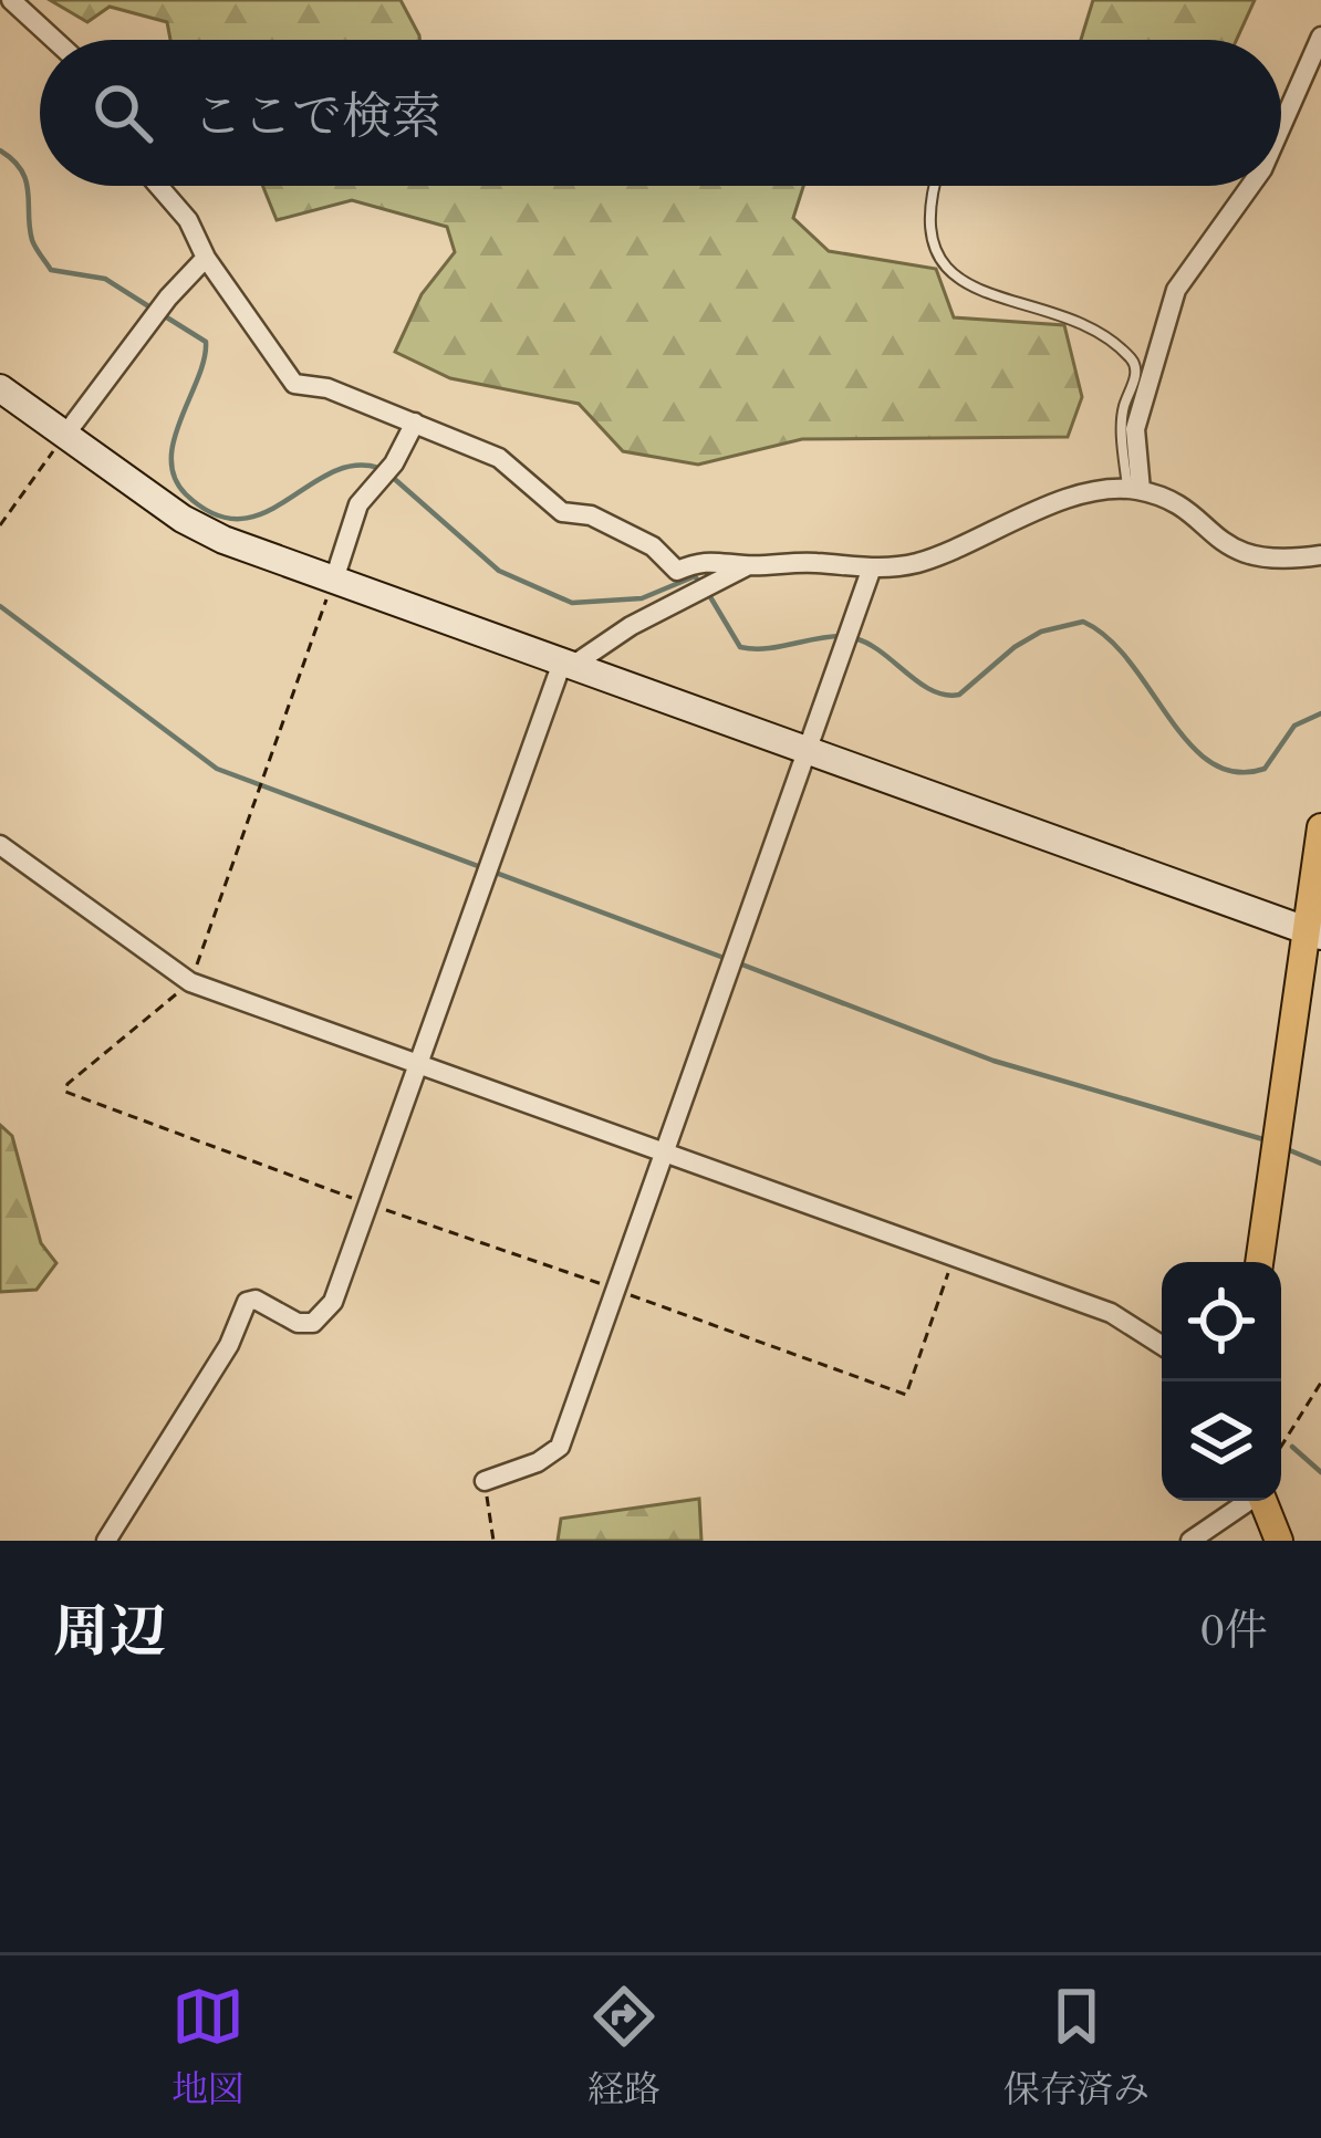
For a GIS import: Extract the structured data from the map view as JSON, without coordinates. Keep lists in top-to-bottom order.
{
  "page": {
    "search": "ここで検索",
    "heading": ["周辺", "0件"],
    "nav": ["地図", "経路", "保存済み"]
  }
}
